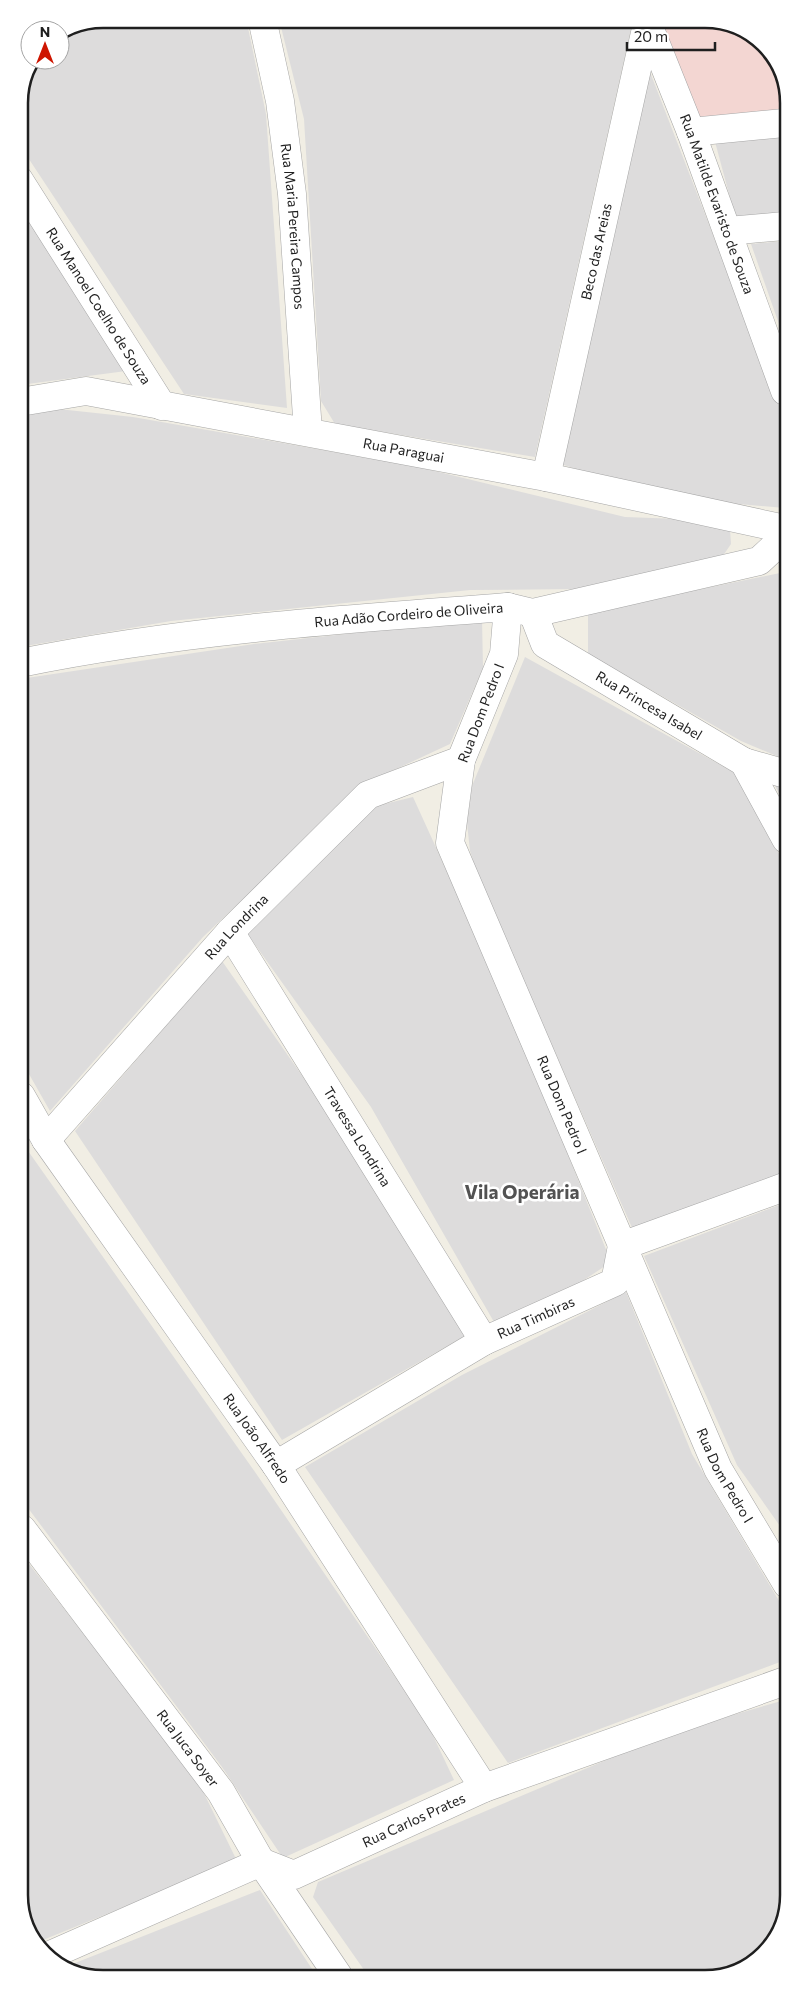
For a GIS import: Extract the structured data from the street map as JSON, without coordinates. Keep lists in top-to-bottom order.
{
  "streets": {
    "street": [
      "Rua Matilde Evaristo de Souza",
      "Rua Maria Pereira Campos",
      "Beco das Areias",
      "Rua Manoel Coelho de Souza",
      "Rua Paraguai",
      "Rua Adão Cordeiro de Oliveira",
      "Rua Princesa Isabel",
      "Rua Dom Pedro I",
      "Rua Londrina",
      "Travessa Londrina",
      "Rua Timbiras",
      "Rua João Alfredo",
      "Rua Juca Soyer",
      "Rua Carlos Prates"
    ]
  },
  "crossings": [
    ["Rua Maria Pereira Campos", "Rua Paraguai"],
    ["Beco das Areias", "Rua Paraguai"],
    ["Rua Manoel Coelho de Souza", "Rua Paraguai"],
    ["Rua Adão Cordeiro de Oliveira", "Rua Princesa Isabel"],
    ["Rua Adão Cordeiro de Oliveira", "Rua Dom Pedro I"],
    ["Rua Princesa Isabel", "Rua Dom Pedro I"],
    ["Rua Dom Pedro I", "Rua Londrina"],
    ["Rua Dom Pedro I", "Rua Timbiras"],
    ["Rua Londrina", "Travessa Londrina"],
    ["Rua Londrina", "Rua João Alfredo"],
    ["Travessa Londrina", "Rua Timbiras"],
    ["Rua Timbiras", "Rua João Alfredo"],
    ["Rua João Alfredo", "Rua Carlos Prates"],
    ["Rua Juca Soyer", "Rua Carlos Prates"]
  ],
  "districts": ["Vila Operária"],
  "scale_bar": "20 m",
  "north": "top"
}
